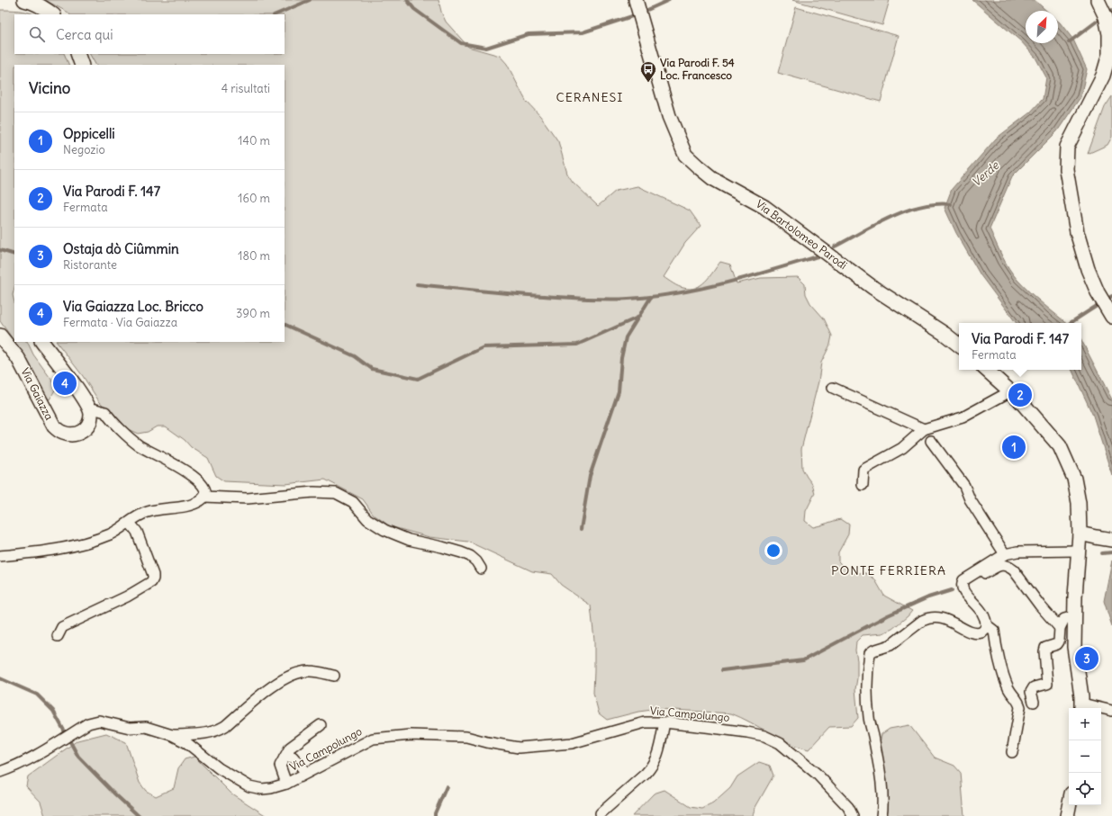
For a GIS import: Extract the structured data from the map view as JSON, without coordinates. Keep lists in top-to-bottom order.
{
  "streets": {
    "main road": ["Via Bartolomeo Parodi", "Via Gaiazza"],
    "street": ["Via Campolungo"]
  },
  "districts": ["CERANESI", "PONTE FERRIERA"],
  "water": ["Verde"],
  "places": {
    "bus stop": ["Via Parodi F. 54 Loc. Francesco"]
  },
  "north": "top right",
  "page": {
    "search": "Cerca qui",
    "heading": ["Vicino", "4 risultati"],
    "list": [
      {
        "mark": "1",
        "name": "Oppicelli",
        "note": "Negozio",
        "value": "140 m"
      },
      {
        "mark": "2",
        "name": "Via Parodi F. 147",
        "note": "Fermata",
        "value": "160 m"
      },
      {
        "mark": "3",
        "name": "Ostaja dò Ciûmmin",
        "note": "Ristorante",
        "value": "180 m"
      },
      {
        "mark": "4",
        "name": "Via Gaiazza Loc. Bricco",
        "note": "Fermata · Via Gaiazza",
        "value": "390 m"
      }
    ],
    "popup": ["Via Parodi F. 147", "Fermata"],
    "pins": [
      "4",
      "2",
      "1",
      "3"
    ],
    "map_buttons": ["+", "−"]
  }
}
